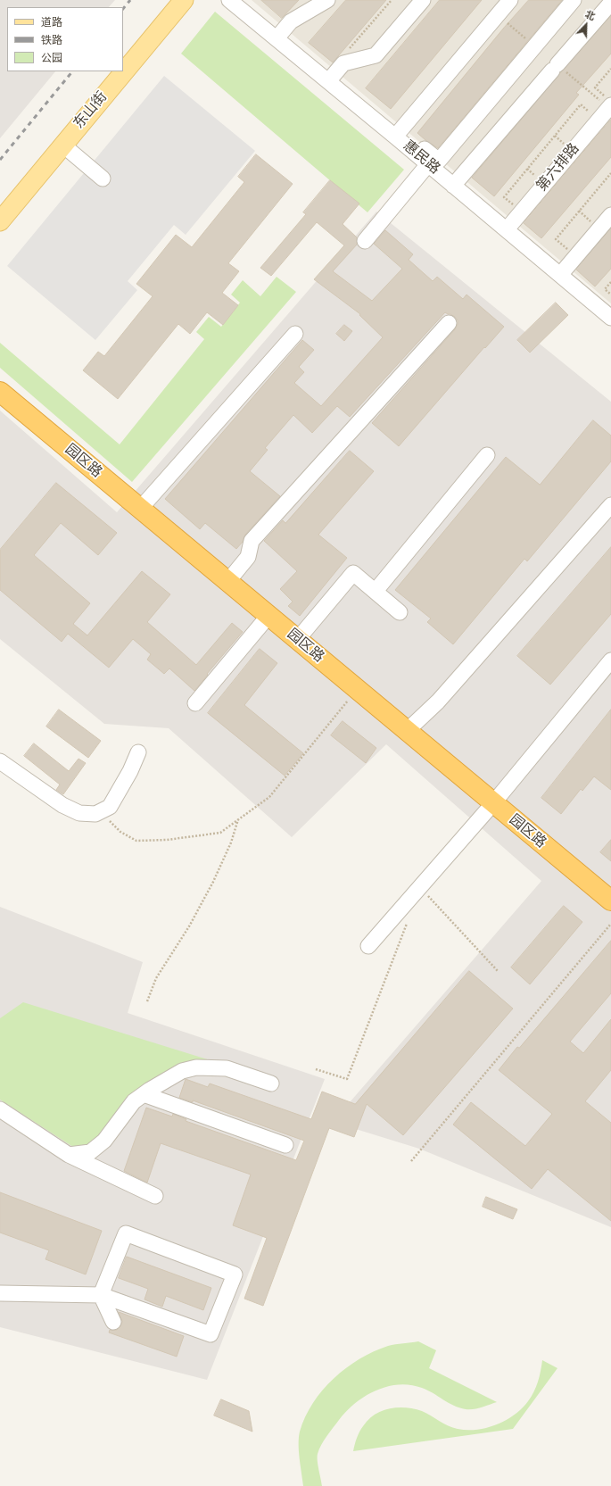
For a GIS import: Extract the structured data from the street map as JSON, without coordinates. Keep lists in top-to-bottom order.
{
  "streets": {
    "highway": ["园区路"],
    "main road": ["东山街"],
    "street": ["惠民路", "第六排路"]
  },
  "crossings": [
    ["惠民路", "第六排路"]
  ],
  "legend": ["道路", "铁路", "公园"],
  "north": "top right"
}
